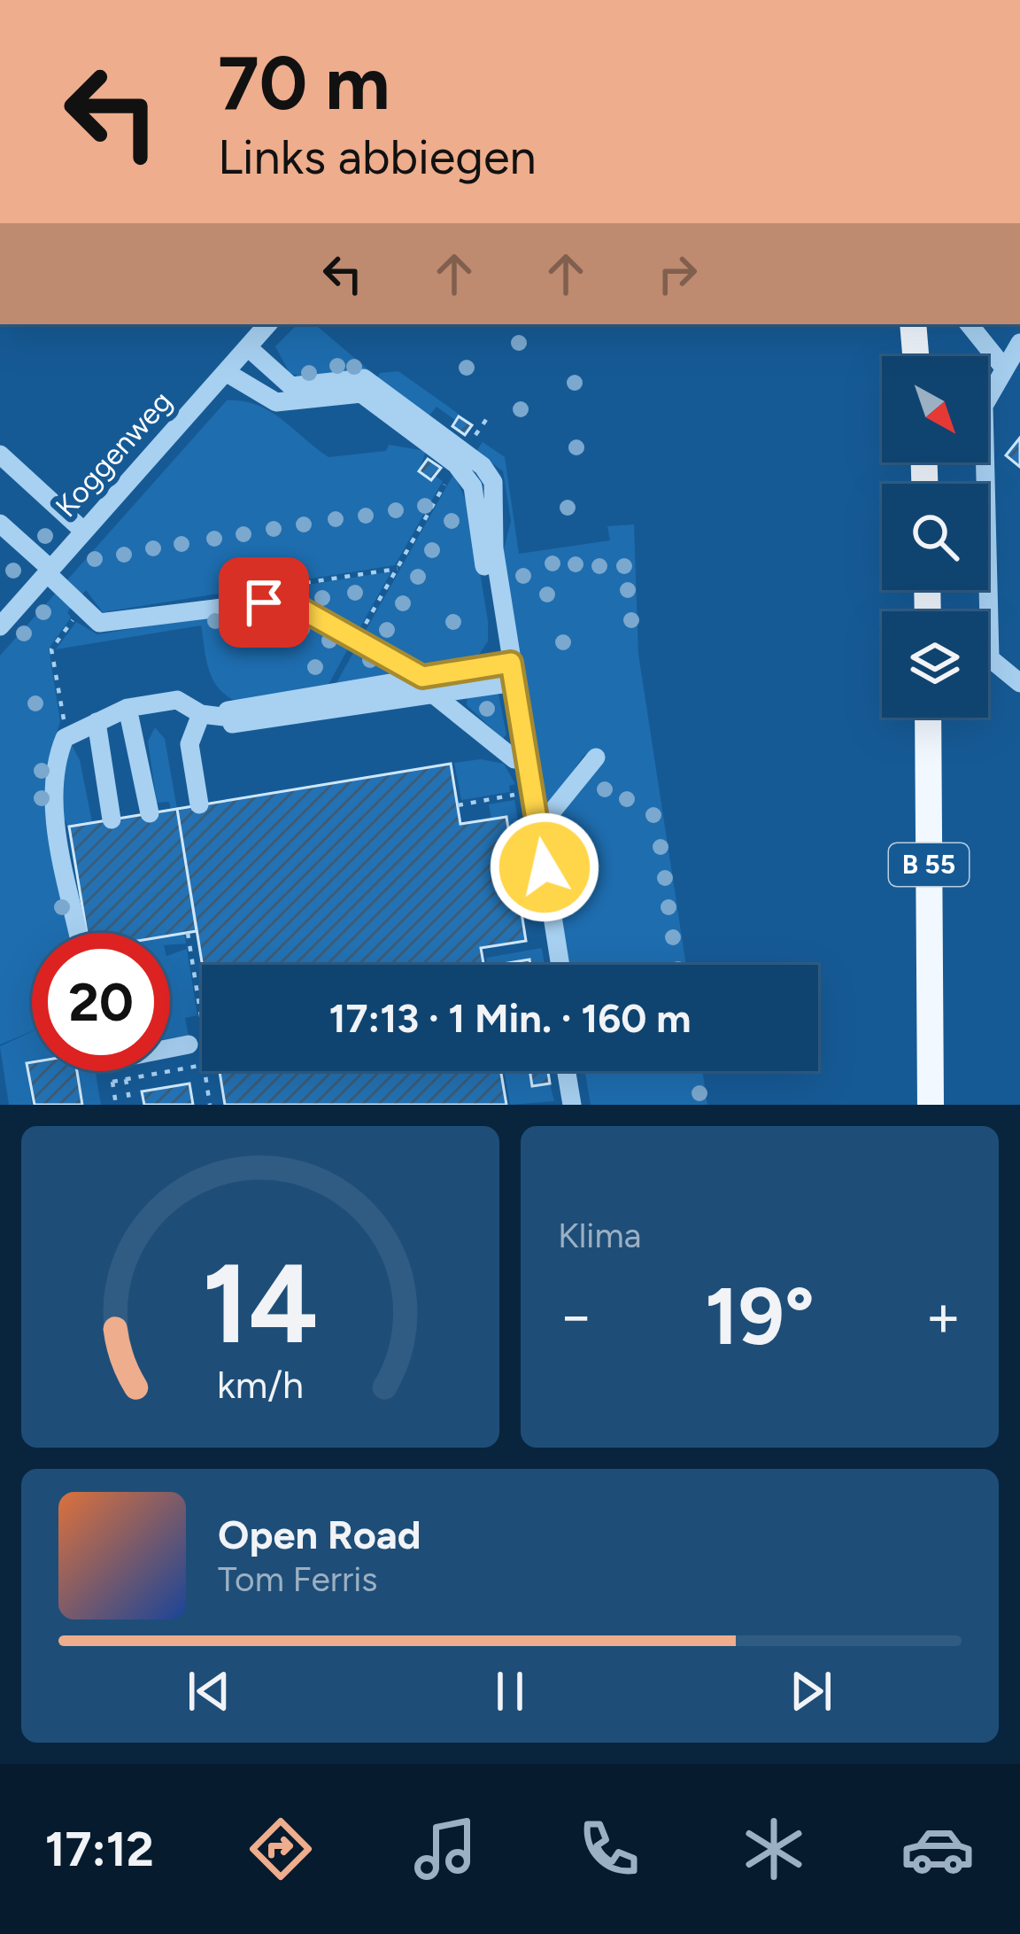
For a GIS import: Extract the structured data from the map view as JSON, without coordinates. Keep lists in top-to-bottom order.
{
  "streets": {
    "main road": ["B 55"],
    "street": ["Koggenweg"]
  },
  "north": "bottom right",
  "page": {
    "turn": ["70 m", "Links abbiegen"],
    "limit": "20",
    "trip": "17:13 · 1 Min. · 160 m",
    "tile": "Klima",
    "heat": ["−", "19°", "+"],
    "song": ["Open Road", "Tom Ferris"],
    "tabs": "17:12",
    "gauge": ["14", "km/h"]
  }
}
